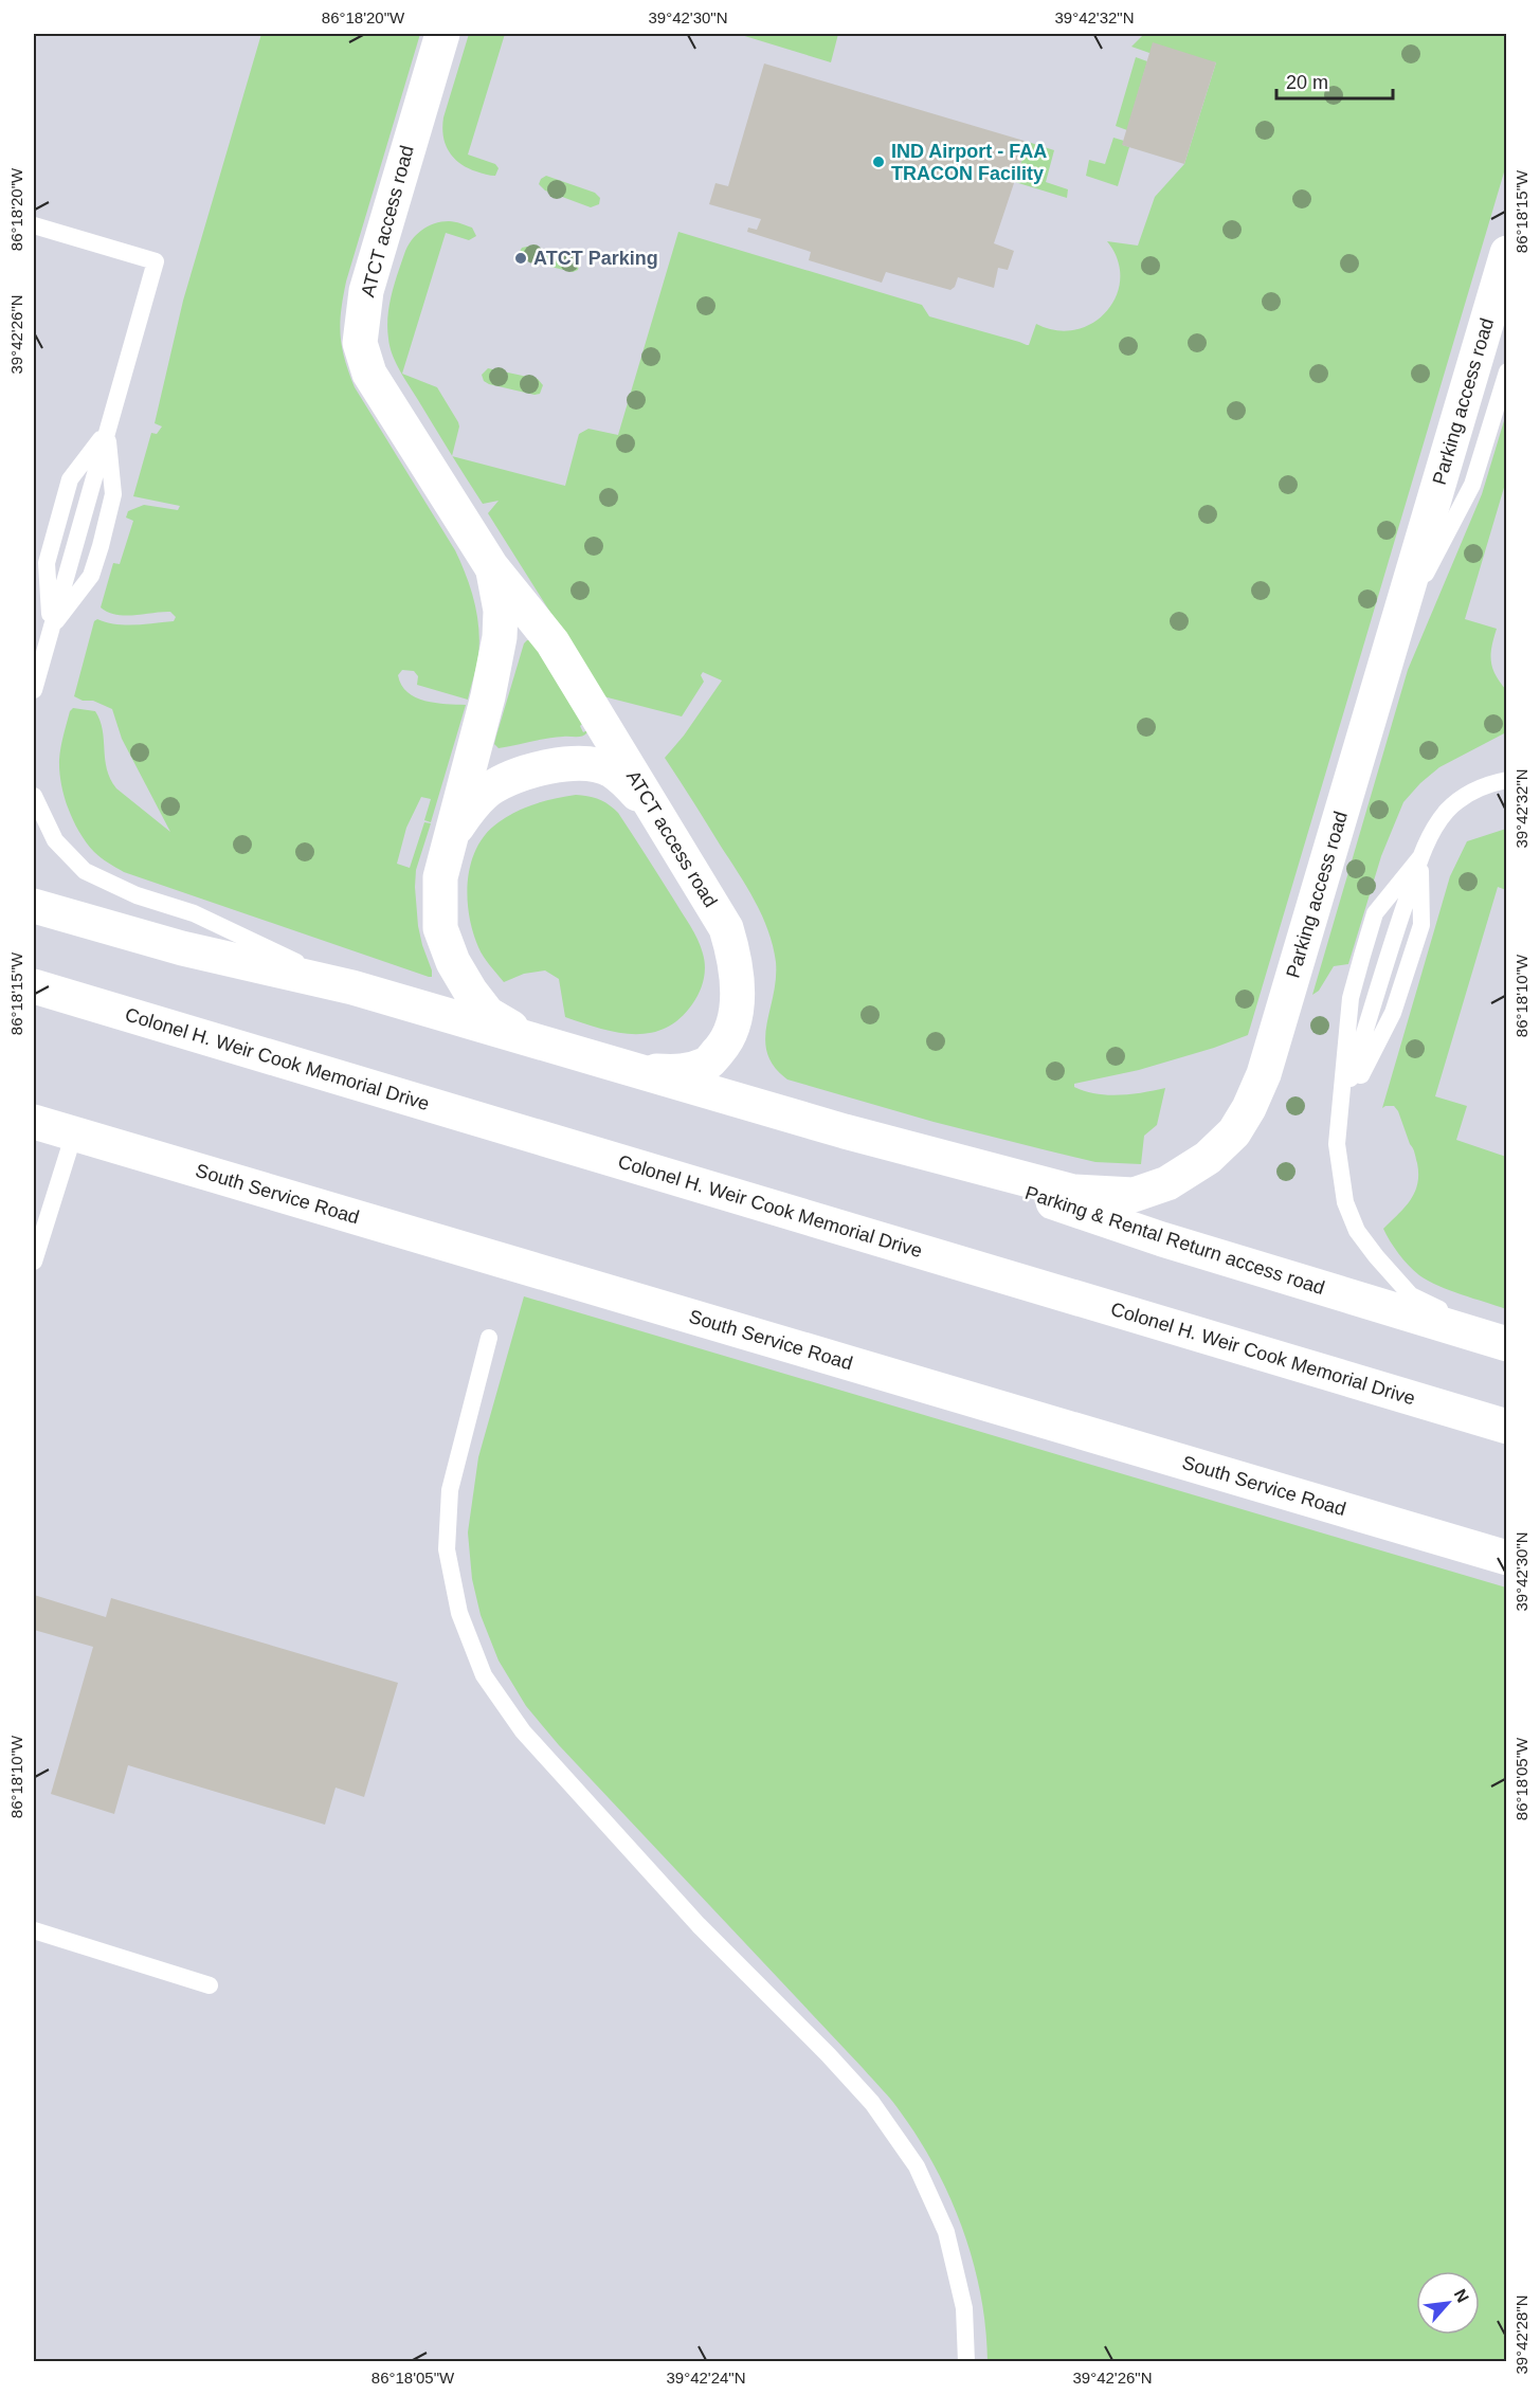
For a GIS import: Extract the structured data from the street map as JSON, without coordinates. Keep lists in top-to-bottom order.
{
  "streets": {
    "street": [
      "ATCT access road",
      "Parking access road",
      "Colonel H. Weir Cook Memorial Drive",
      "South Service Road",
      "Parking & Rental Return access road"
    ]
  },
  "crossings": [
    ["Parking access road", "Parking & Rental Return access road"]
  ],
  "places": ["IND Airport - FAA TRACON Facility", "ATCT Parking"],
  "scale_bar": "20 m",
  "north": "top right",
  "coordinates": [
    "86°18'20\"W",
    "39°42'30\"N",
    "39°42'32\"N",
    "86°18'15\"W",
    "39°42'26\"N",
    "86°18'10\"W",
    "86°18'05\"W",
    "39°42'28\"N",
    "39°42'24\"N"
  ]
}
